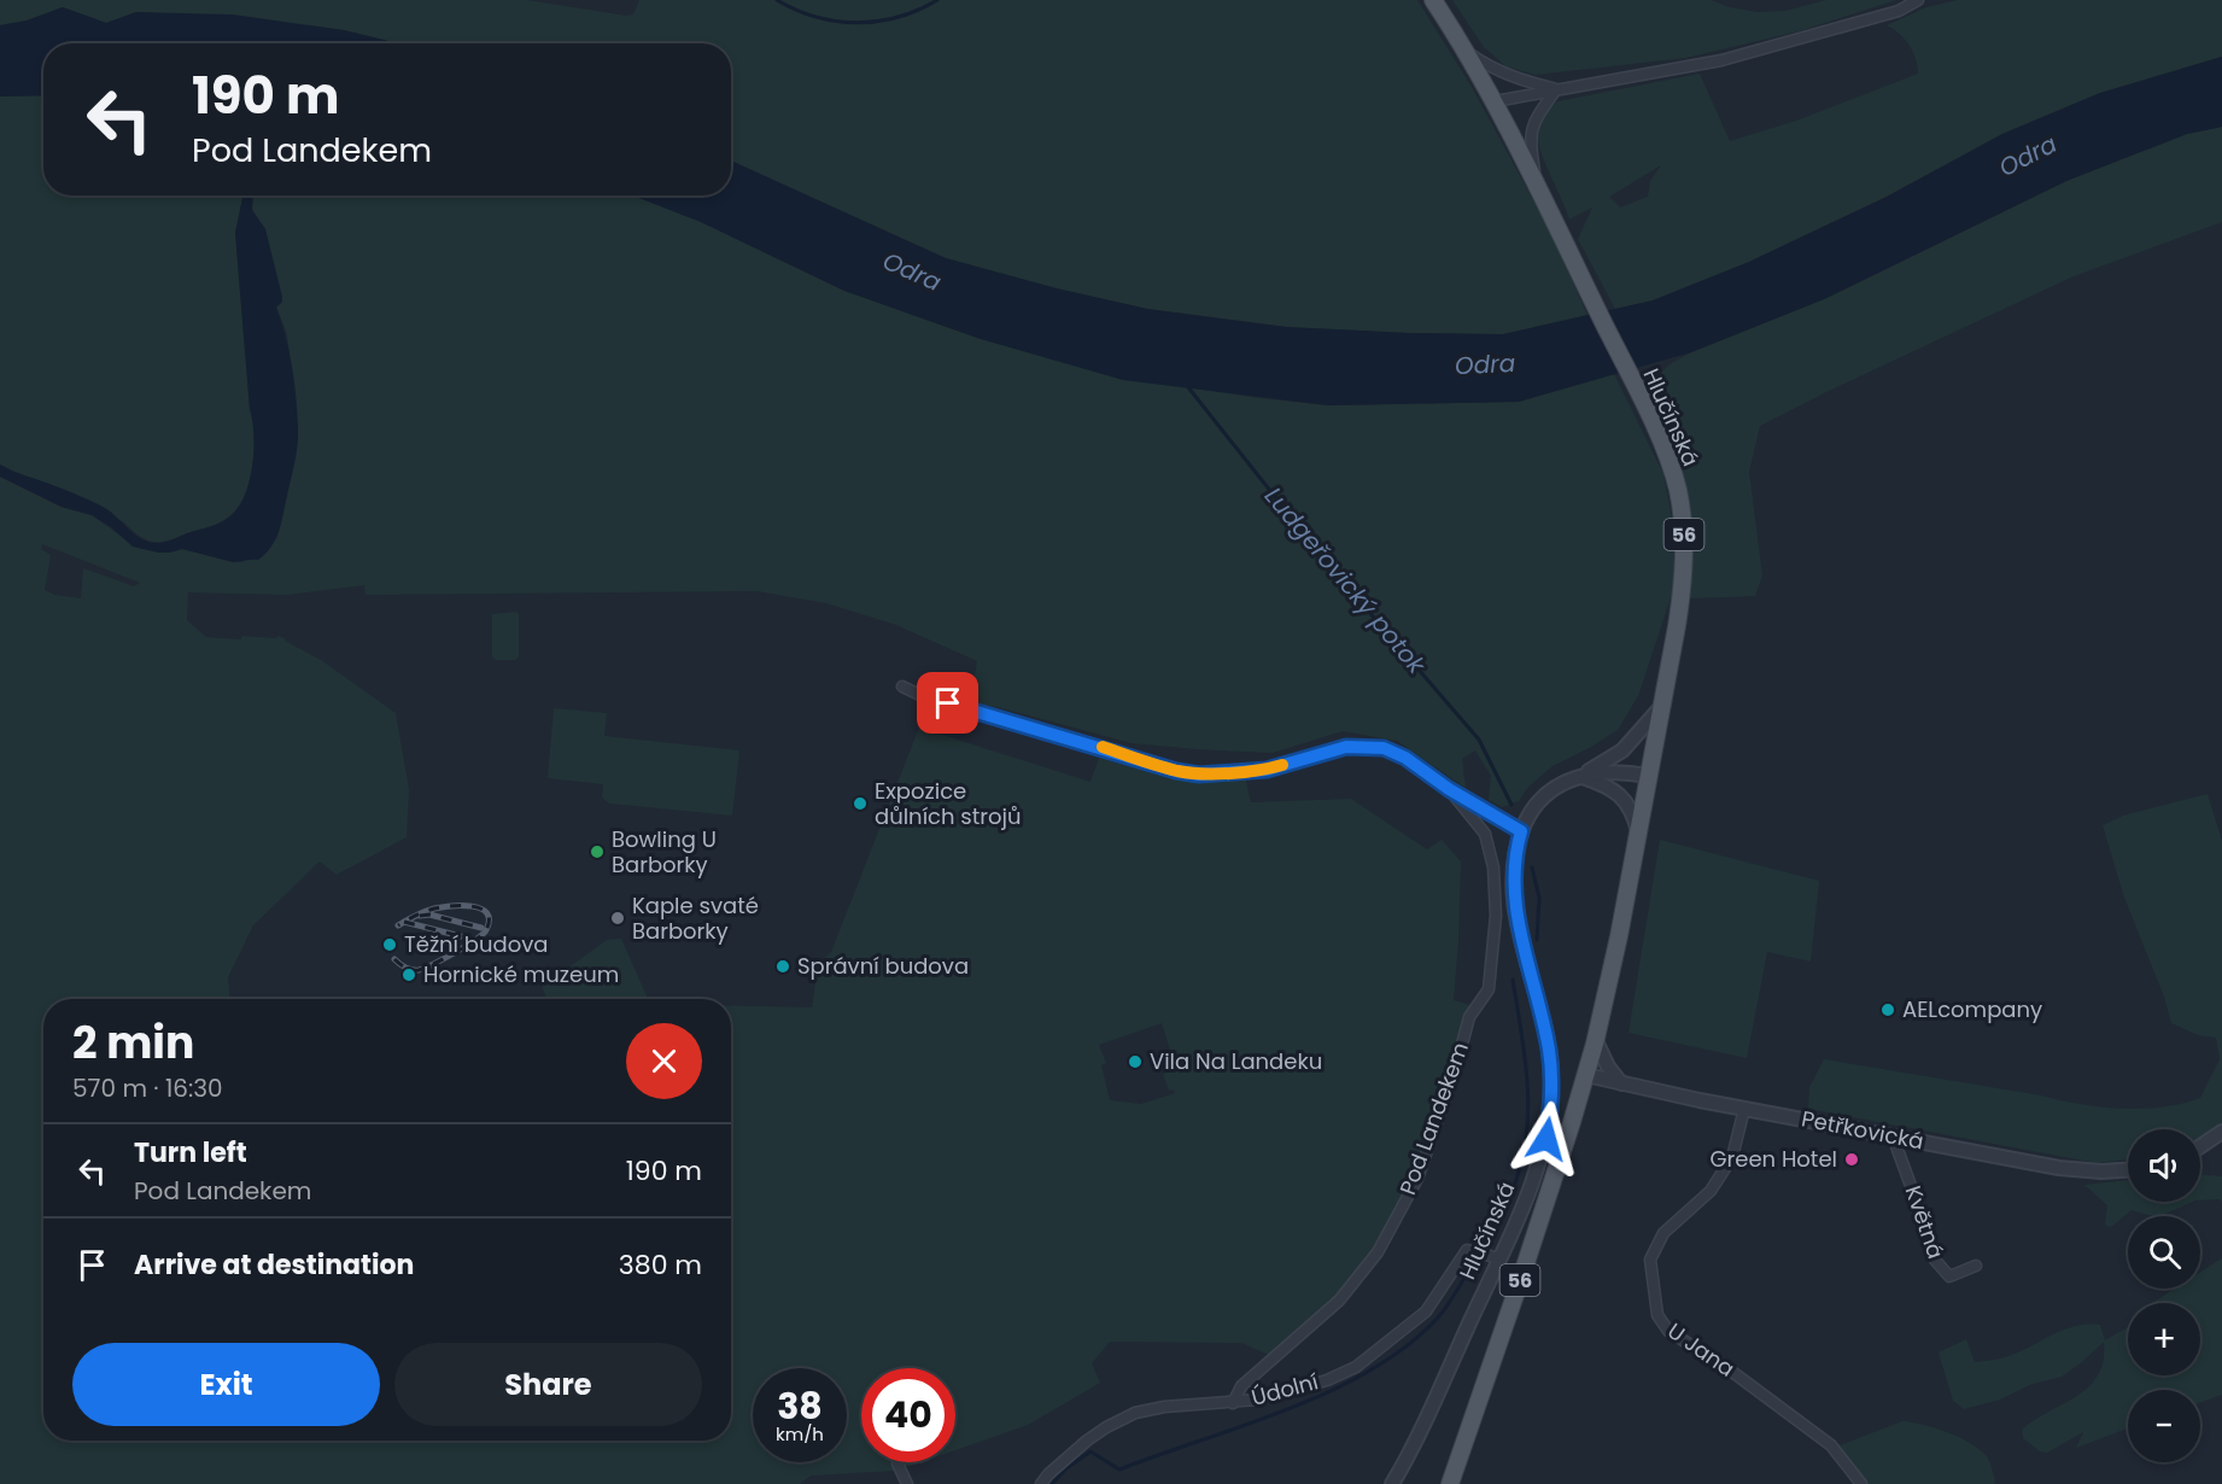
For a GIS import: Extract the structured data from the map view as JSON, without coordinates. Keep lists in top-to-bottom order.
{
  "streets": {
    "main road": ["Hlučínská", "56"],
    "street": [
      "Pod Landekem",
      "Petřkovická",
      "Květná",
      "U Jana",
      "Údolní"
    ]
  },
  "crossings": [
    ["Hlučínská", "56"],
    ["Hlučínská", "Pod Landekem"],
    ["Hlučínská", "Údolní"],
    ["56", "Petřkovická"],
    ["Pod Landekem", "Údolní"],
    ["Petřkovická", "Květná"],
    ["Petřkovická", "U Jana"]
  ],
  "water": ["Odra", "Ludgeřovický potok"],
  "places": [
    "Expozice důlních strojů",
    "Bowling U Barborky",
    "Kaple svaté Barborky",
    "Těžní budova",
    "Správní budova",
    "Hornické muzeum",
    "AELcompany",
    "Vila Na Landeku",
    "Green Hotel"
  ],
  "page": {
    "turn": ["190 m", "Pod Landekem"],
    "heading": ["2 min", "570 m · 16:30"],
    "list": [
      {
        "name": "Turn left",
        "note": "Pod Landekem",
        "value": "190 m"
      },
      {
        "name": "Arrive at destination",
        "value": "380 m"
      }
    ],
    "map_buttons": ["+", "−"],
    "buttons": ["Exit", "Share"],
    "speed": "38 km/h",
    "limit": "40"
  }
}
